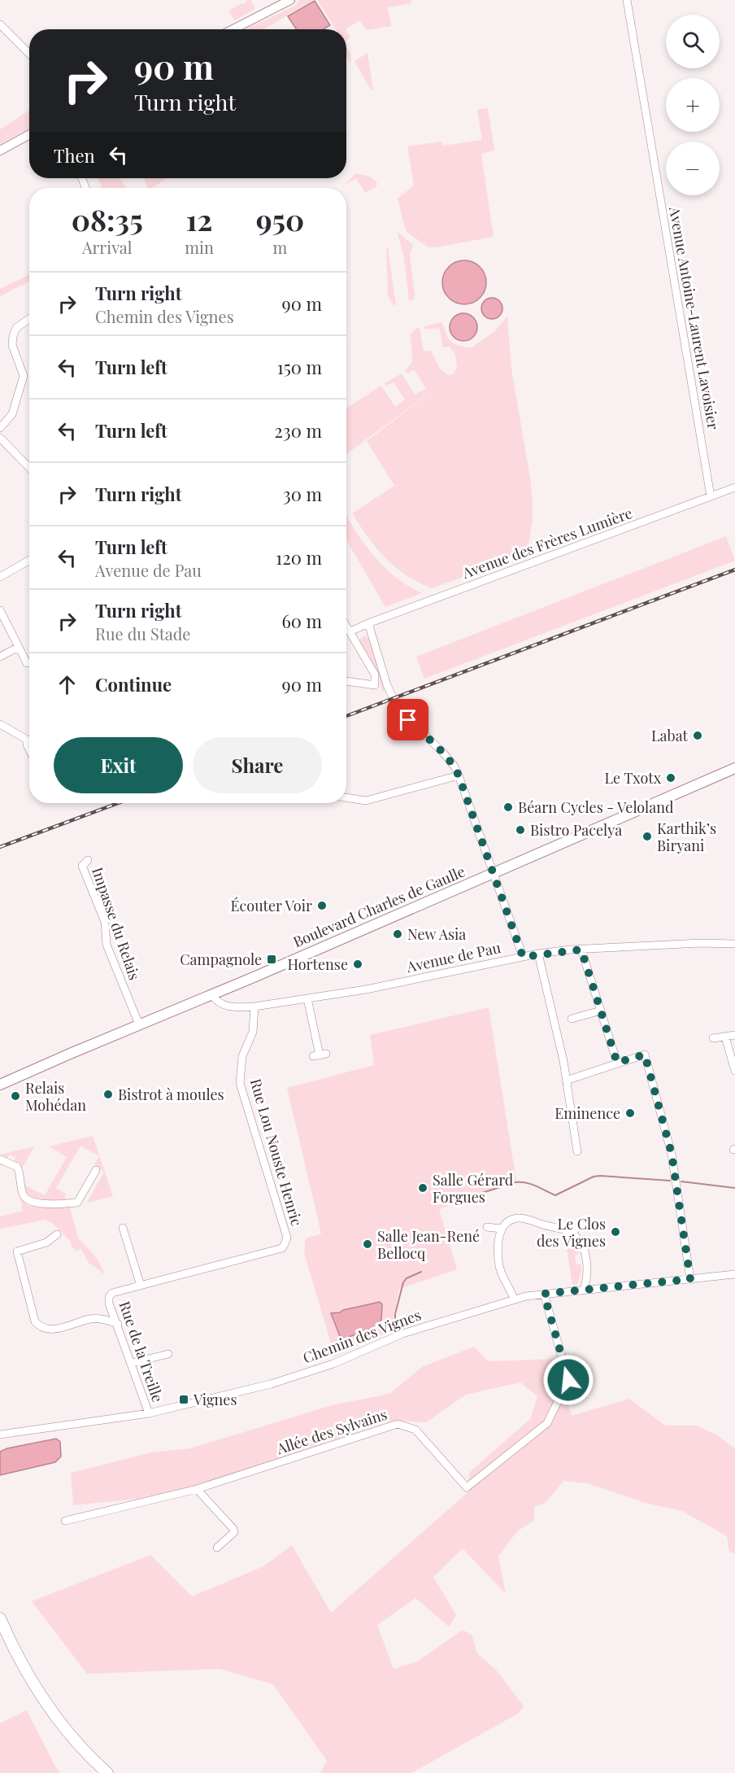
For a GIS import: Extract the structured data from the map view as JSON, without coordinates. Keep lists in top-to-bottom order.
{
  "streets": {
    "main road": ["Boulevard Charles de Gaulle"],
    "street": [
      "Avenue Antoine-Laurent Lavoisier",
      "Avenue des Frères Lumière",
      "Impasse du Relais",
      "Avenue de Pau",
      "Rue Lou Nouste Henric",
      "Chemin des Vignes",
      "Rue de la Treille",
      "Allée des Sylvains"
    ]
  },
  "crossings": [
    ["Avenue Antoine-Laurent Lavoisier", "Avenue des Frères Lumière"],
    ["Boulevard Charles de Gaulle", "Impasse du Relais"],
    ["Boulevard Charles de Gaulle", "Avenue de Pau"],
    ["Avenue de Pau", "Rue Lou Nouste Henric"],
    ["Rue Lou Nouste Henric", "Rue de la Treille"],
    ["Chemin des Vignes", "Rue de la Treille"],
    ["Chemin des Vignes", "Allée des Sylvains"]
  ],
  "places": {
    "other": [
      "Labat",
      "Le Txotx",
      "Béarn Cycles - Veloland",
      "Bistro Pacelya",
      "Karthik’s Biryani",
      "Écouter Voir",
      "New Asia",
      "Hortense",
      "Bistrot à moules",
      "Relais Mohédan",
      "Eminence",
      "Salle Gérard Forgues",
      "Le Clos des Vignes",
      "Salle Jean-René Bellocq"
    ],
    "transit": ["Campagnole", "Vignes"]
  },
  "page": {
    "map_buttons": ["+", "−"],
    "turn": ["90 m", "Turn right"],
    "then": "Then",
    "eta": [
      "08:35",
      "Arrival",
      "12",
      "min",
      "950",
      "m"
    ],
    "list": [
      {
        "name": "Turn right",
        "note": "Chemin des Vignes",
        "value": "90 m"
      },
      {
        "name": "Turn left",
        "value": "150 m"
      },
      {
        "name": "Turn left",
        "value": "230 m"
      },
      {
        "name": "Turn right",
        "value": "30 m"
      },
      {
        "name": "Turn left",
        "note": "Avenue de Pau",
        "value": "120 m"
      },
      {
        "name": "Turn right",
        "note": "Rue du Stade",
        "value": "60 m"
      },
      {
        "name": "Continue",
        "value": "90 m"
      }
    ],
    "buttons": ["Exit", "Share"]
  }
}
